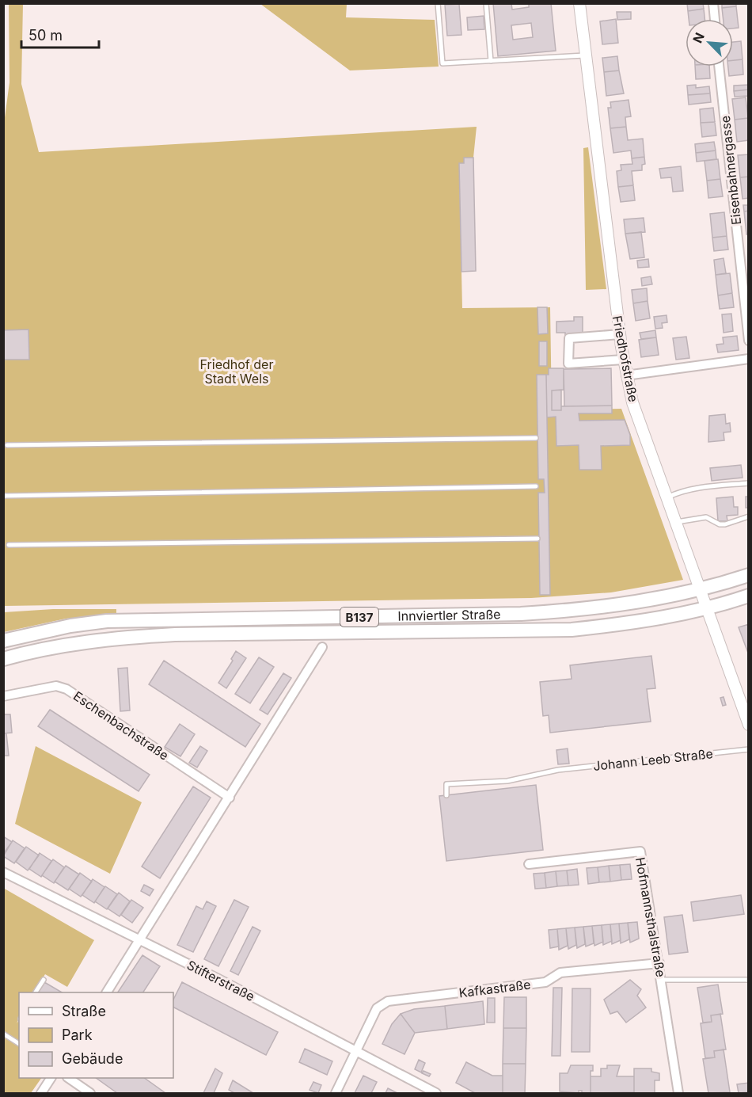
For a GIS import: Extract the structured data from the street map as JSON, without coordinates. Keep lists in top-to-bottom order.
{
  "streets": {
    "main road": ["Innviertler Straße", "B137"],
    "street": [
      "Eisenbahnergasse",
      "Friedhofstraße",
      "Eschenbachstraße",
      "Hofmannsthalstraße",
      "Stifterstraße",
      "Kafkastraße"
    ],
    "lane": ["Johann Leeb Straße"]
  },
  "crossings": [
    ["Friedhofstraße", "Innviertler Straße"],
    ["Hofmannsthalstraße", "Kafkastraße"],
    ["Stifterstraße", "Kafkastraße"]
  ],
  "parks": ["Friedhof der Stadt Wels"],
  "legend": ["Straße", "Park", "Gebäude"],
  "scale_bar": "50 m",
  "north": "top left"
}
